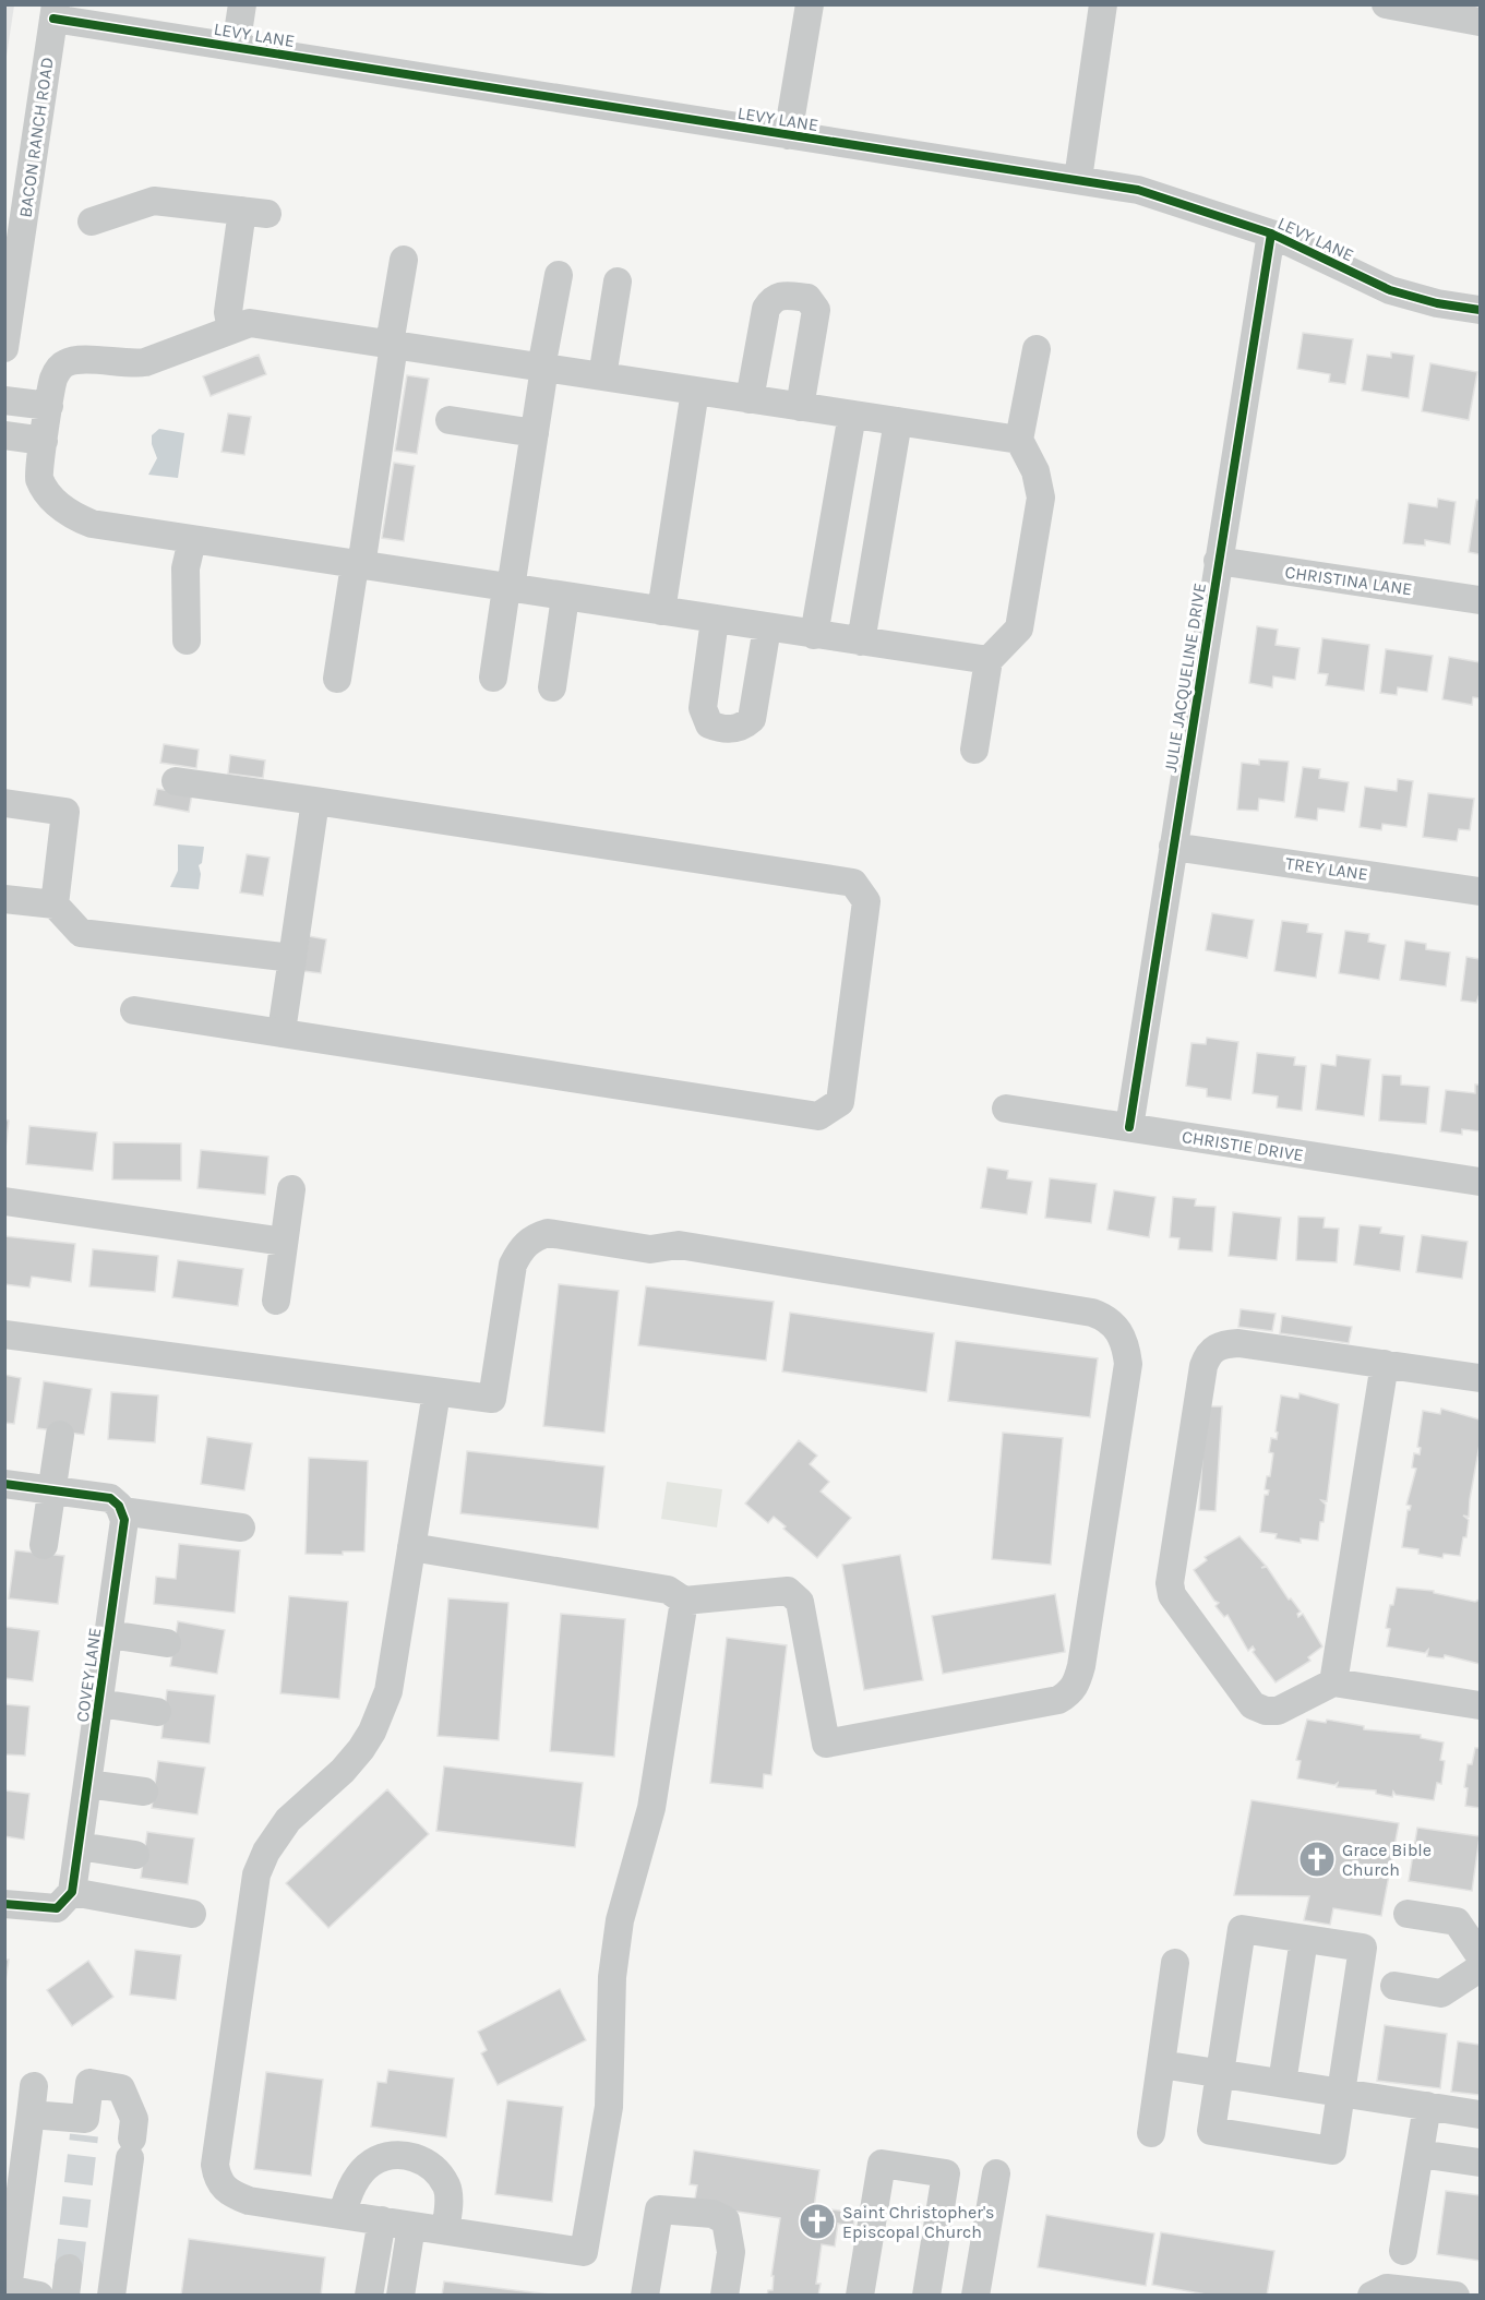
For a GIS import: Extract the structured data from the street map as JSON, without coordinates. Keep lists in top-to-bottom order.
{
  "streets": {
    "street": [
      "LEVY LANE",
      "BACON RANCH ROAD",
      "CHRISTINA LANE",
      "JULIE JACQUELINE DRIVE",
      "TREY LANE",
      "CHRISTIE DRIVE",
      "COVEY LANE"
    ]
  },
  "crossings": [
    ["LEVY LANE", "BACON RANCH ROAD"],
    ["LEVY LANE", "JULIE JACQUELINE DRIVE"],
    ["CHRISTINA LANE", "JULIE JACQUELINE DRIVE"],
    ["JULIE JACQUELINE DRIVE", "TREY LANE"],
    ["JULIE JACQUELINE DRIVE", "CHRISTIE DRIVE"]
  ],
  "places": {
    "church": ["Grace Bible Church", "Saint Christopher's Episcopal Church"]
  }
}
